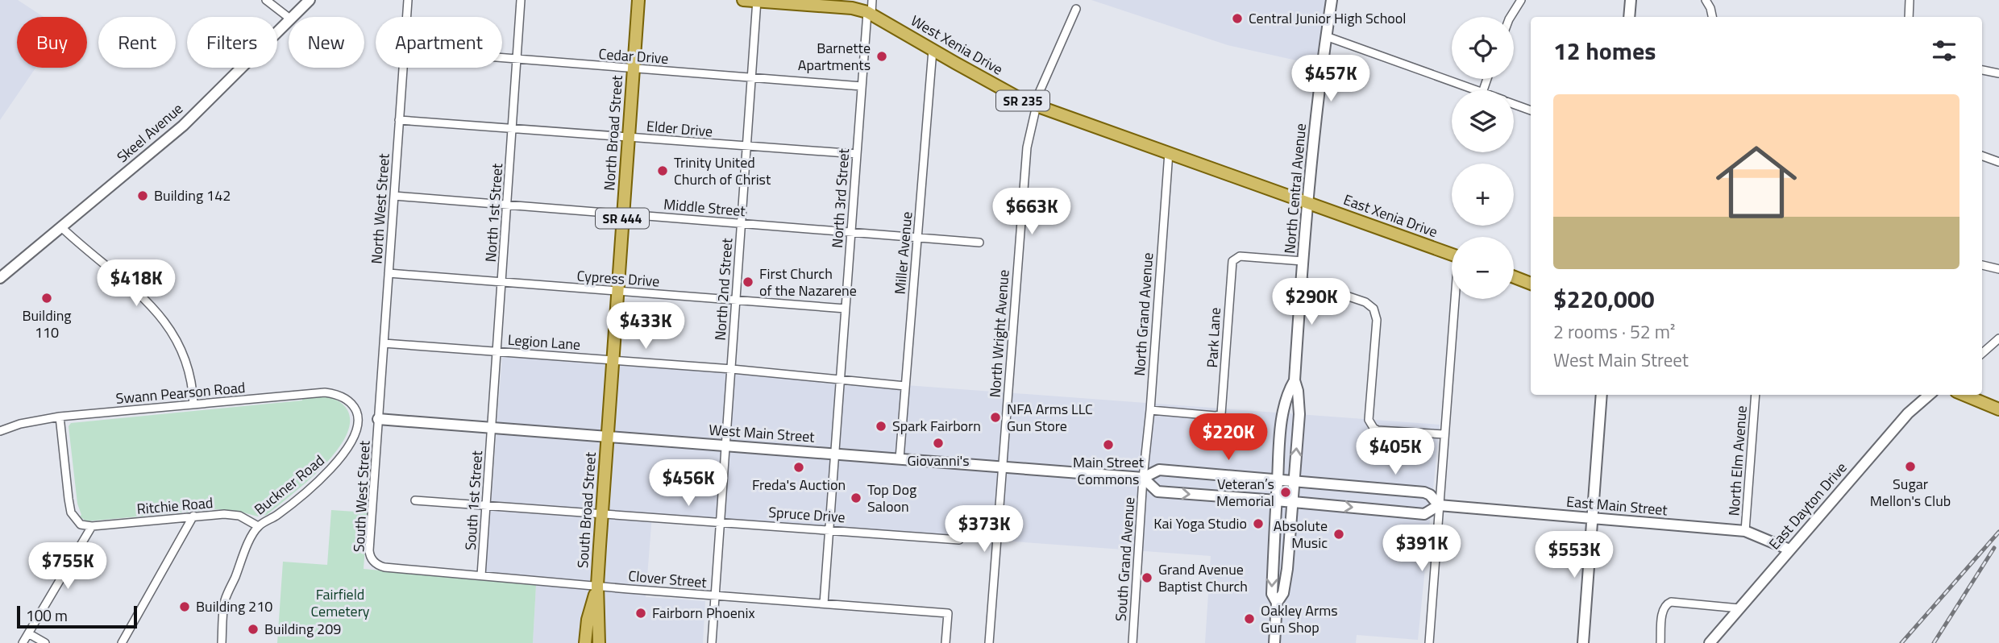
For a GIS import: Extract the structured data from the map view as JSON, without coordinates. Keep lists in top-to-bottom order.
{
  "streets": {
    "main road": [
      "West Xenia Drive",
      "SR 235",
      "North Broad Street",
      "East Xenia Drive",
      "SR 444",
      "South Broad Street"
    ],
    "street": [
      "Cedar Drive",
      "Elder Drive",
      "Skeel Avenue",
      "North Central Avenue",
      "North 3rd Street",
      "Middle Street",
      "North West Street",
      "North 1st Street",
      "Miller Avenue",
      "Cypress Drive",
      "North 2nd Street",
      "North Grand Avenue",
      "North Wright Avenue",
      "Park Lane",
      "Legion Lane",
      "Swann Pearson Road",
      "West Main Street",
      "North Elm Avenue",
      "Buckner Road",
      "South West Street",
      "South 1st Street",
      "Ritchie Road",
      "East Main Street",
      "East Dayton Drive",
      "Spruce Drive",
      "South Grand Avenue",
      "Clover Street"
    ]
  },
  "crossings": [
    ["West Xenia Drive", "North Central Avenue"],
    ["West Xenia Drive", "North 3rd Street"],
    ["West Xenia Drive", "East Xenia Drive"],
    ["West Xenia Drive", "Miller Avenue"],
    ["West Xenia Drive", "North 2nd Street"],
    ["West Xenia Drive", "North Grand Avenue"],
    ["West Xenia Drive", "North Wright Avenue"],
    ["Cedar Drive", "North Broad Street"],
    ["Cedar Drive", "North 3rd Street"],
    ["Cedar Drive", "North 1st Street"],
    ["Cedar Drive", "North 2nd Street"],
    ["Elder Drive", "North Broad Street"],
    ["Elder Drive", "North 3rd Street"],
    ["Elder Drive", "North West Street"],
    ["Elder Drive", "North 1st Street"],
    ["Elder Drive", "North 2nd Street"],
    ["North Broad Street", "Middle Street"],
    ["North Broad Street", "Cypress Drive"],
    ["North Broad Street", "Legion Lane"],
    ["North Broad Street", "West Main Street"],
    ["North Broad Street", "South Broad Street"],
    ["North Central Avenue", "East Xenia Drive"],
    ["North Central Avenue", "Park Lane"],
    ["North Central Avenue", "West Main Street"],
    ["North Central Avenue", "East Main Street"],
    ["North 3rd Street", "Middle Street"],
    ["North 3rd Street", "Cypress Drive"],
    ["North 3rd Street", "Legion Lane"],
    ["North 3rd Street", "West Main Street"],
    ["North 3rd Street", "Spruce Drive"],
    ["North 3rd Street", "Clover Street"],
    ["Middle Street", "North West Street"],
    ["Middle Street", "North 1st Street"],
    ["Middle Street", "Miller Avenue"],
    ["Middle Street", "North 2nd Street"],
    ["North West Street", "Cypress Drive"],
    ["North West Street", "Legion Lane"],
    ["North West Street", "West Main Street"],
    ["North West Street", "South West Street"],
    ["North 1st Street", "Cypress Drive"],
    ["North 1st Street", "Legion Lane"],
    ["North 1st Street", "West Main Street"],
    ["North 1st Street", "South 1st Street"],
    ["Miller Avenue", "Legion Lane"],
    ["Miller Avenue", "West Main Street"],
    ["Cypress Drive", "North 2nd Street"],
    ["North 2nd Street", "Legion Lane"],
    ["North 2nd Street", "West Main Street"],
    ["North 2nd Street", "Spruce Drive"],
    ["North 2nd Street", "Clover Street"],
    ["North Grand Avenue", "Park Lane"],
    ["North Grand Avenue", "West Main Street"],
    ["North Grand Avenue", "South Grand Avenue"],
    ["North Wright Avenue", "West Main Street"],
    ["Swann Pearson Road", "Buckner Road"],
    ["West Main Street", "South West Street"],
    ["West Main Street", "South 1st Street"],
    ["West Main Street", "East Main Street"],
    ["West Main Street", "South Broad Street"],
    ["West Main Street", "South Grand Avenue"],
    ["North Elm Avenue", "East Main Street"],
    ["Buckner Road", "Ritchie Road"],
    ["South West Street", "Clover Street"],
    ["South 1st Street", "Spruce Drive"],
    ["South 1st Street", "Clover Street"],
    ["East Main Street", "East Dayton Drive"],
    ["South Broad Street", "Spruce Drive"],
    ["South Broad Street", "Clover Street"]
  ],
  "parks": ["Fairfield Cemetery"],
  "places": [
    "Central Junior High School",
    "Barnette Apartments",
    "Trinity United Church of Christ",
    "Building 142",
    "First Church of the Nazarene",
    "Building 110",
    "NFA Arms LLC Gun Store",
    "Spark Fairborn",
    "Giovanni's",
    "Main Street Commons",
    "Sugar Mellon's Club",
    "Freda's Auction",
    "Veteran’s Memorial",
    "Top Dog Saloon",
    "Kai Yoga Studio",
    "Absolute Music",
    "Grand Avenue Baptist Church",
    "Building 210",
    "Fairborn Phoenix",
    "Oakley Arms Gun Shop",
    "Building 209"
  ],
  "scale_bar": "100 m",
  "page": {
    "map_buttons": ["+", "−"],
    "chip": [
      "Buy",
      "Rent",
      "Filters",
      "New",
      "Apartment"
    ],
    "heading": "12 homes",
    "price": [
      "$457K",
      "$663K",
      "$418K",
      "$290K",
      "$433K",
      "$220K",
      "$405K",
      "$456K",
      "$373K",
      "$391K",
      "$553K",
      "$755K"
    ],
    "list": [
      {
        "name": "$220,000",
        "note": "2 rooms · 52 m² · West Main Street"
      }
    ],
    "scale": "100 m"
  }
}
